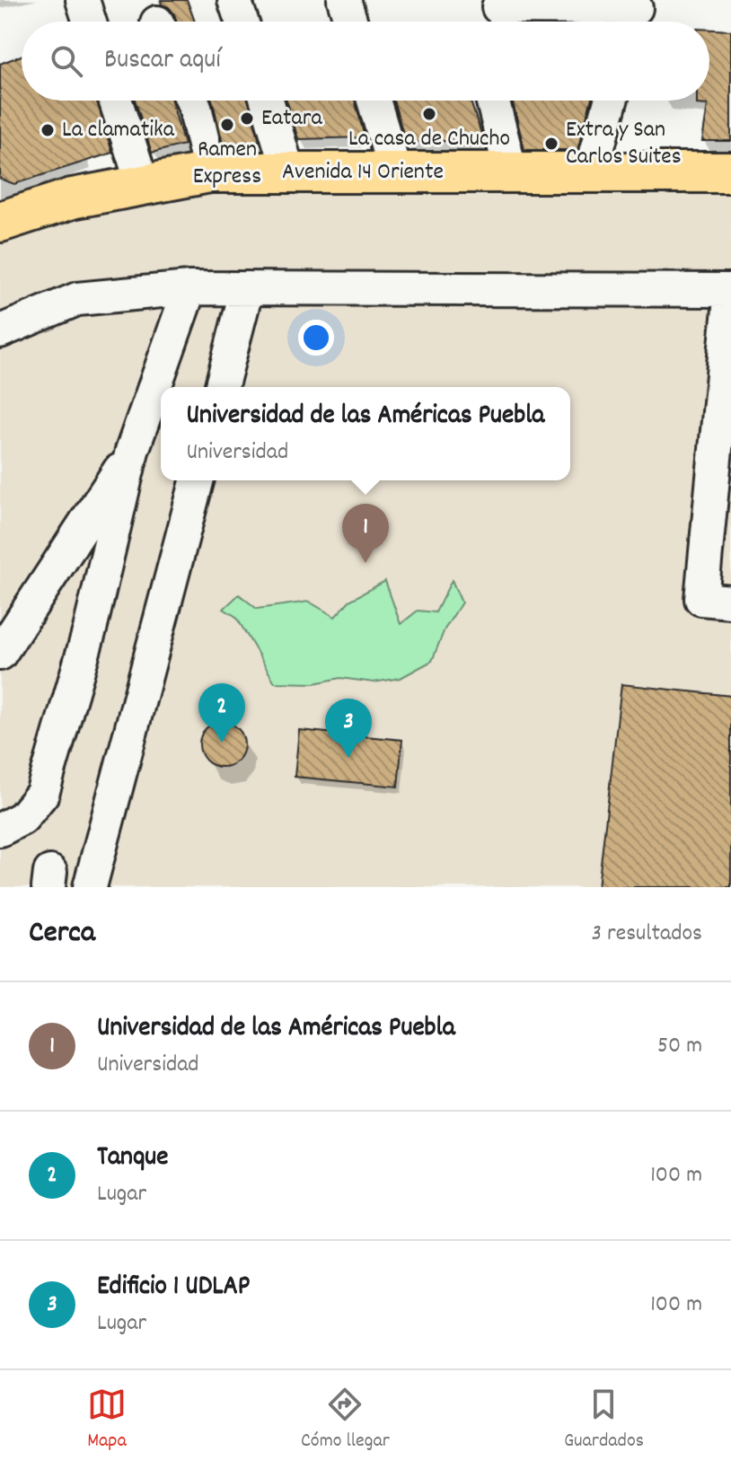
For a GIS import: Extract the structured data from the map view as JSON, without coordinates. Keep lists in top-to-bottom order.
{
  "streets": {
    "main road": ["Avenida 14 Oriente"]
  },
  "places": [
    "La casa de Chucho",
    "Eatara",
    "Ramen Express",
    "La clamatika",
    "Extra y San Carlos Suites"
  ],
  "page": {
    "search": "Buscar aquí",
    "popup": ["Universidad de las Américas Puebla", "Universidad"],
    "pins": ["1", "2", "3"],
    "heading": ["Cerca", "3 resultados"],
    "list": [
      {
        "mark": "1",
        "name": "Universidad de las Américas Puebla",
        "note": "Universidad",
        "value": "50 m"
      },
      {
        "mark": "2",
        "name": "Tanque",
        "note": "Lugar",
        "value": "100 m"
      },
      {
        "mark": "3",
        "name": "Edificio 1 UDLAP",
        "note": "Lugar",
        "value": "100 m"
      }
    ],
    "nav": ["Mapa", "Cómo llegar", "Guardados"]
  }
}
